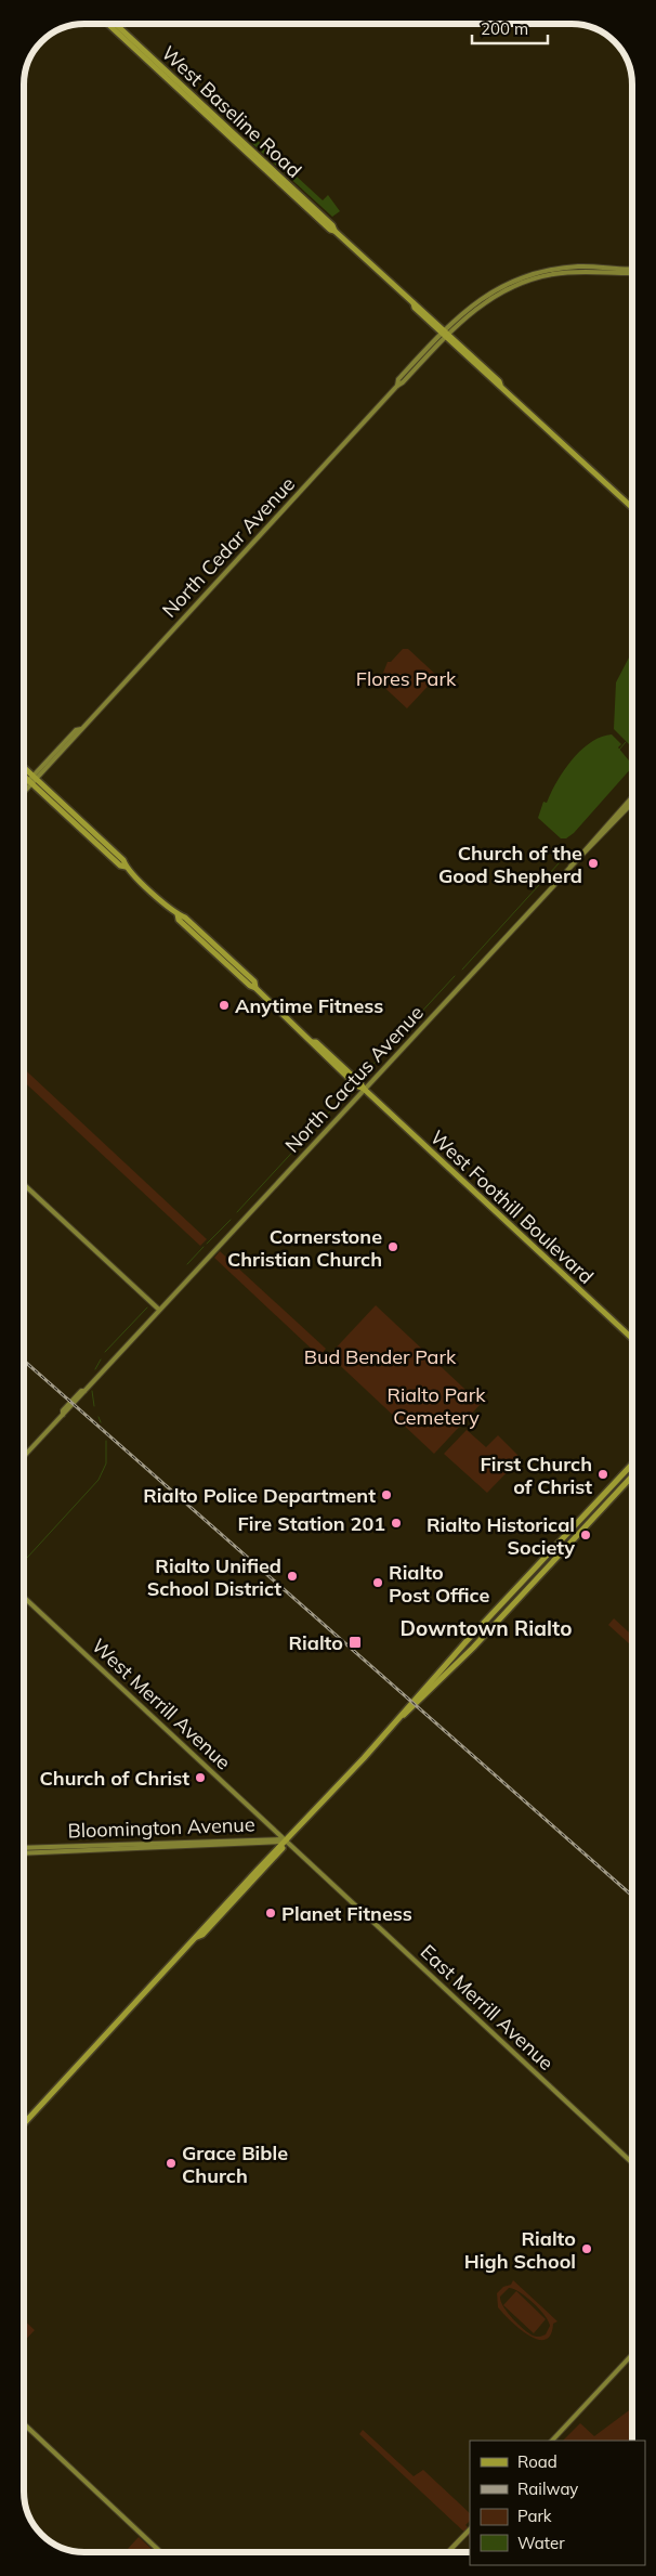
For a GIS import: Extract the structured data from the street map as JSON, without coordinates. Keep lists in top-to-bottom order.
{
  "streets": {
    "main road": [
      "West Baseline Road",
      "North Cedar Avenue",
      "North Cactus Avenue",
      "West Foothill Boulevard",
      "West Merrill Avenue",
      "Bloomington Avenue",
      "East Merrill Avenue"
    ]
  },
  "crossings": [
    ["West Baseline Road", "North Cedar Avenue"],
    ["North Cedar Avenue", "West Foothill Boulevard"],
    ["North Cactus Avenue", "West Foothill Boulevard"],
    ["West Merrill Avenue", "Bloomington Avenue"],
    ["West Merrill Avenue", "East Merrill Avenue"],
    ["Bloomington Avenue", "East Merrill Avenue"]
  ],
  "districts": ["Downtown Rialto"],
  "parks": ["Flores Park", "Bud Bender Park", "Rialto Park Cemetery"],
  "places": {
    "other": [
      "Church of the Good Shepherd",
      "Anytime Fitness",
      "Cornerstone Christian Church",
      "First Church of Christ",
      "Rialto Police Department",
      "Fire Station 201",
      "Rialto Historical Society",
      "Rialto Unified School District",
      "Rialto Post Office",
      "Church of Christ",
      "Planet Fitness",
      "Grace Bible Church",
      "Rialto High School"
    ],
    "transit": ["Rialto"]
  },
  "legend": [
    "Road",
    "Railway",
    "Park",
    "Water"
  ],
  "scale_bar": "200 m"
}
